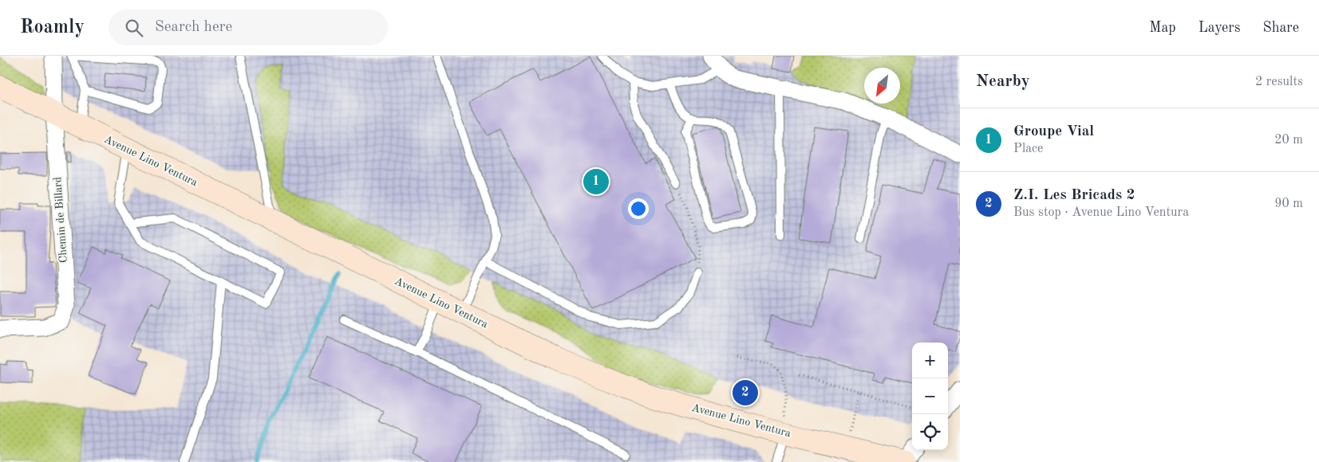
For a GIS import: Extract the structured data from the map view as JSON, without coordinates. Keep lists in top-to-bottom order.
{
  "streets": {
    "main road": ["Avenue Lino Ventura"],
    "street": ["Chemin de Billard"]
  },
  "crossings": [
    ["Avenue Lino Ventura", "Chemin de Billard"]
  ],
  "north": "bottom left",
  "page": {
    "header": "Roamly",
    "search": "Search here",
    "nav": ["Map", "Layers", "Share"],
    "heading": ["Nearby", "2 results"],
    "list": [
      {
        "mark": "1",
        "name": "Groupe Vial",
        "note": "Place",
        "value": "20 m"
      },
      {
        "mark": "2",
        "name": "Z.I. Les Bricads 2",
        "note": "Bus stop · Avenue Lino Ventura",
        "value": "90 m"
      }
    ],
    "pins": ["1", "2"],
    "map_buttons": ["+", "−"]
  }
}
